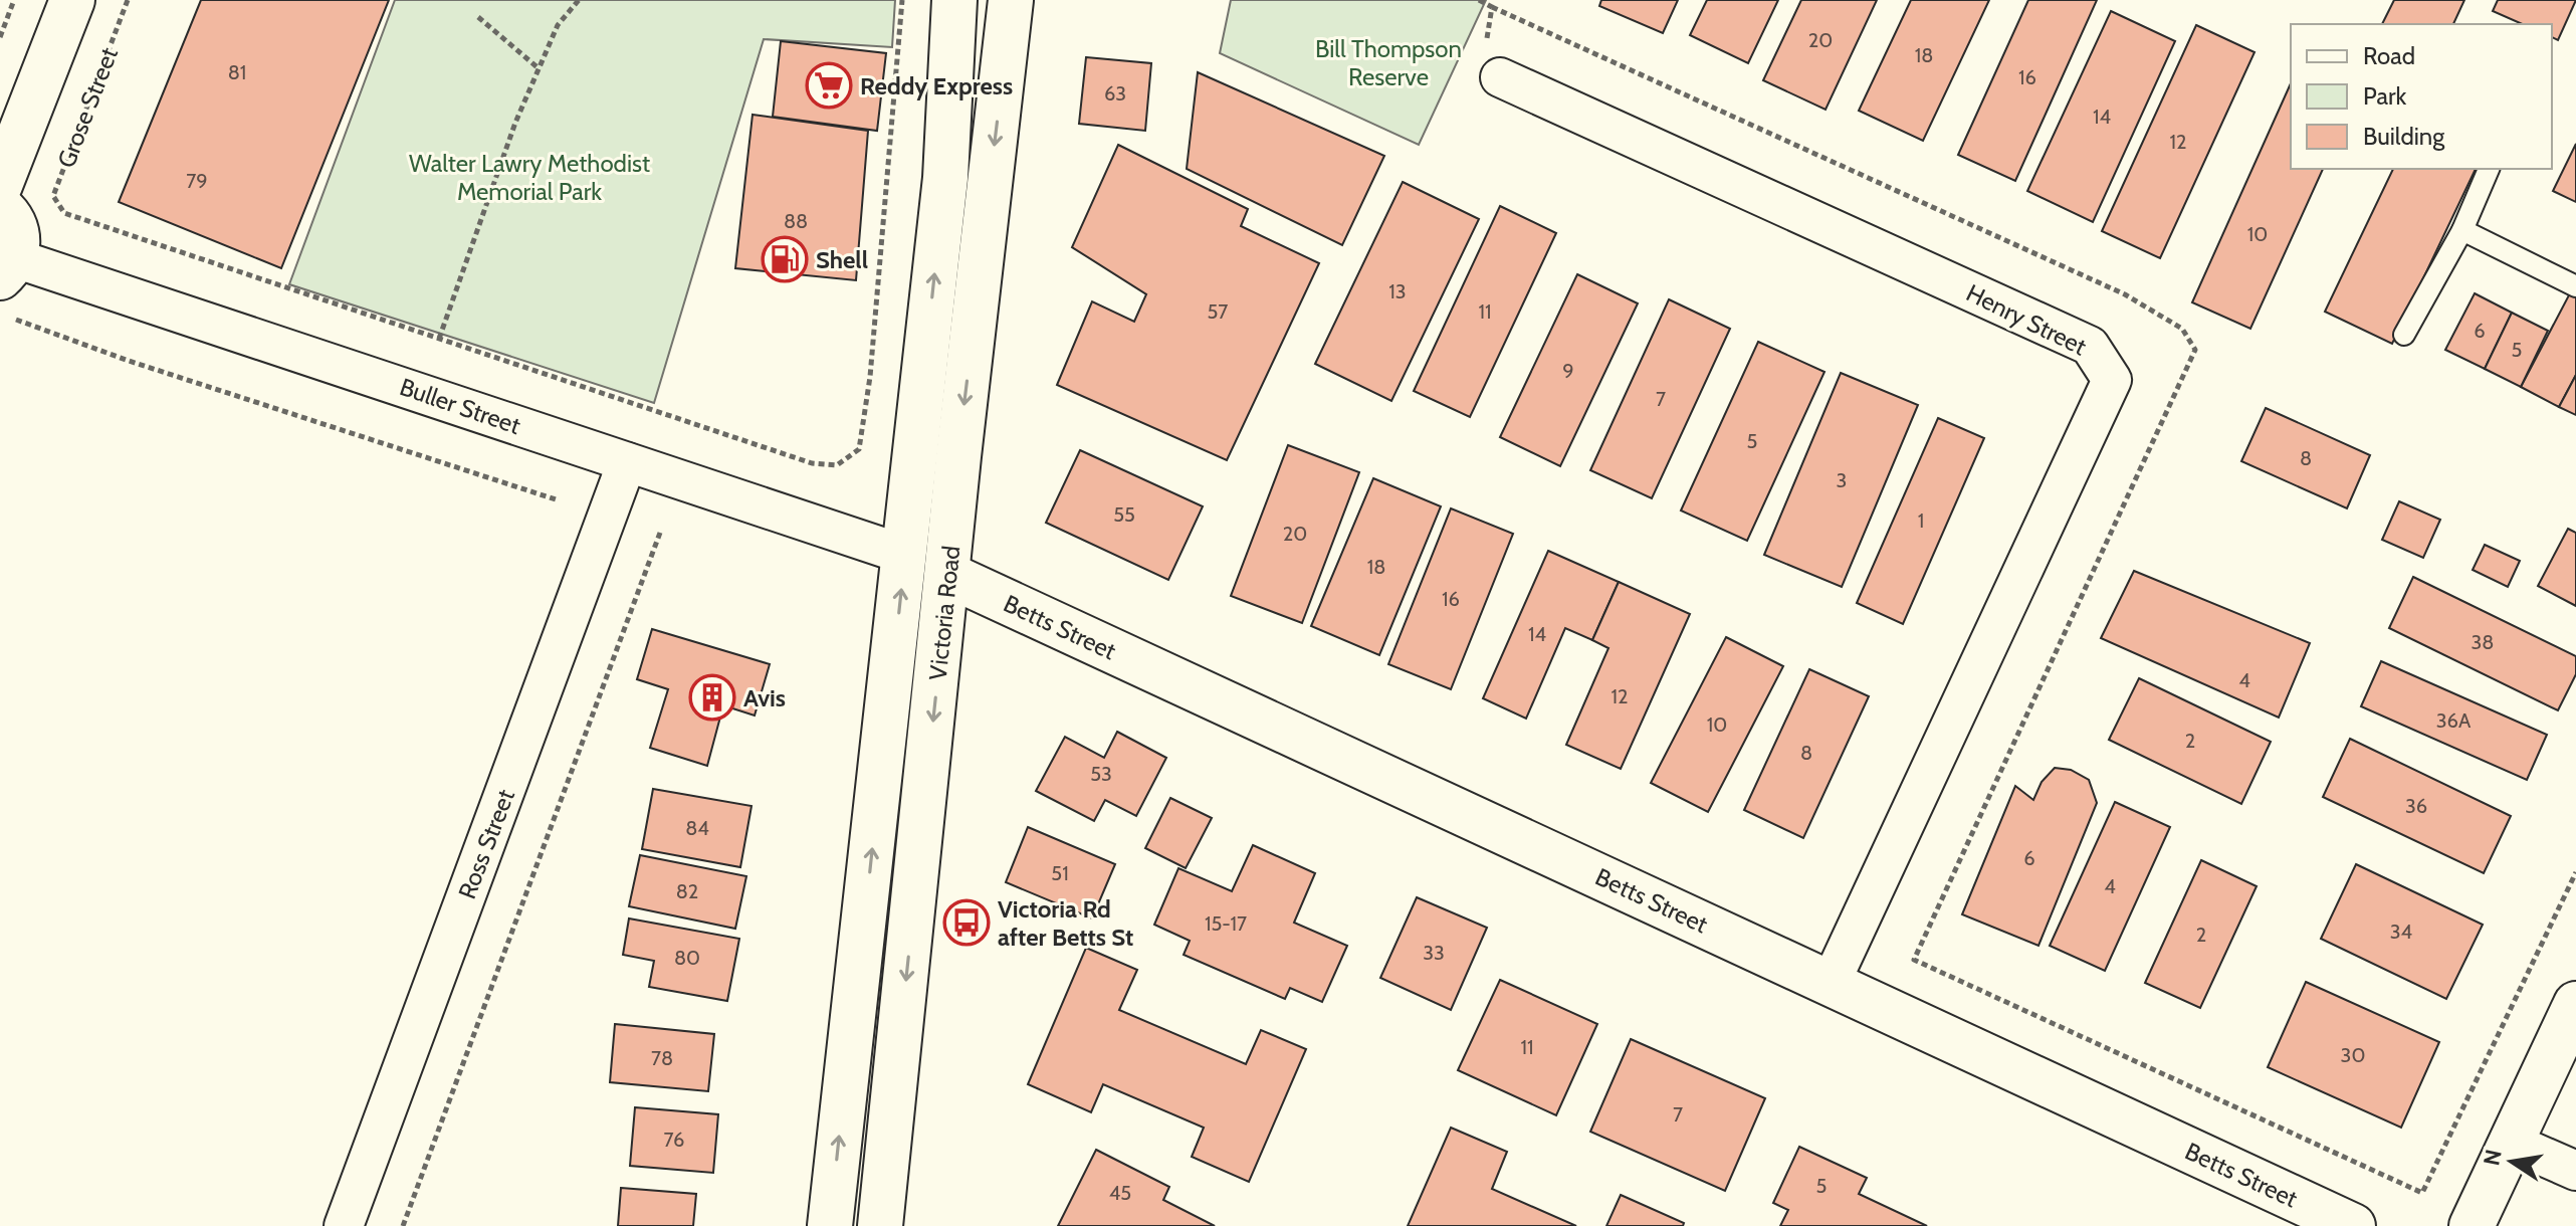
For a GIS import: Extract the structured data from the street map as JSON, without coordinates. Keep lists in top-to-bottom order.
{
  "streets": {
    "main road": ["Victoria Road", "Betts Street"],
    "street": ["Henry Street", "Buller Street", "Ross Street"],
    "path": ["Grose Street"]
  },
  "crossings": [
    ["Henry Street", "Betts Street"],
    ["Buller Street", "Victoria Road"],
    ["Buller Street", "Ross Street"],
    ["Victoria Road", "Betts Street"]
  ],
  "parks": ["Bill Thompson Reserve", "Walter Lawry Methodist Memorial Park"],
  "places": {
    "supermarket": ["Reddy Express"],
    "fuel station": ["Shell"],
    "building": ["Avis"],
    "bus stop": ["Victoria Rd after Betts St"]
  },
  "house_numbers": [
    "20",
    "18",
    "81",
    "16",
    "63",
    "14",
    "12",
    "79",
    "88",
    "10",
    "13",
    "57",
    "11",
    "6",
    "5",
    "9",
    "7",
    "5",
    "8",
    "3",
    "55",
    "1",
    "20",
    "18",
    "16",
    "14",
    "38",
    "4",
    "12",
    "36A",
    "10",
    "2",
    "8",
    "53",
    "36",
    "84",
    "6",
    "51",
    "4",
    "82",
    "15-17",
    "34",
    "2",
    "33",
    "80",
    "11",
    "30",
    "78",
    "7",
    "76",
    "5",
    "45"
  ],
  "legend": ["Road", "Park", "Building"],
  "north": "left"
}
